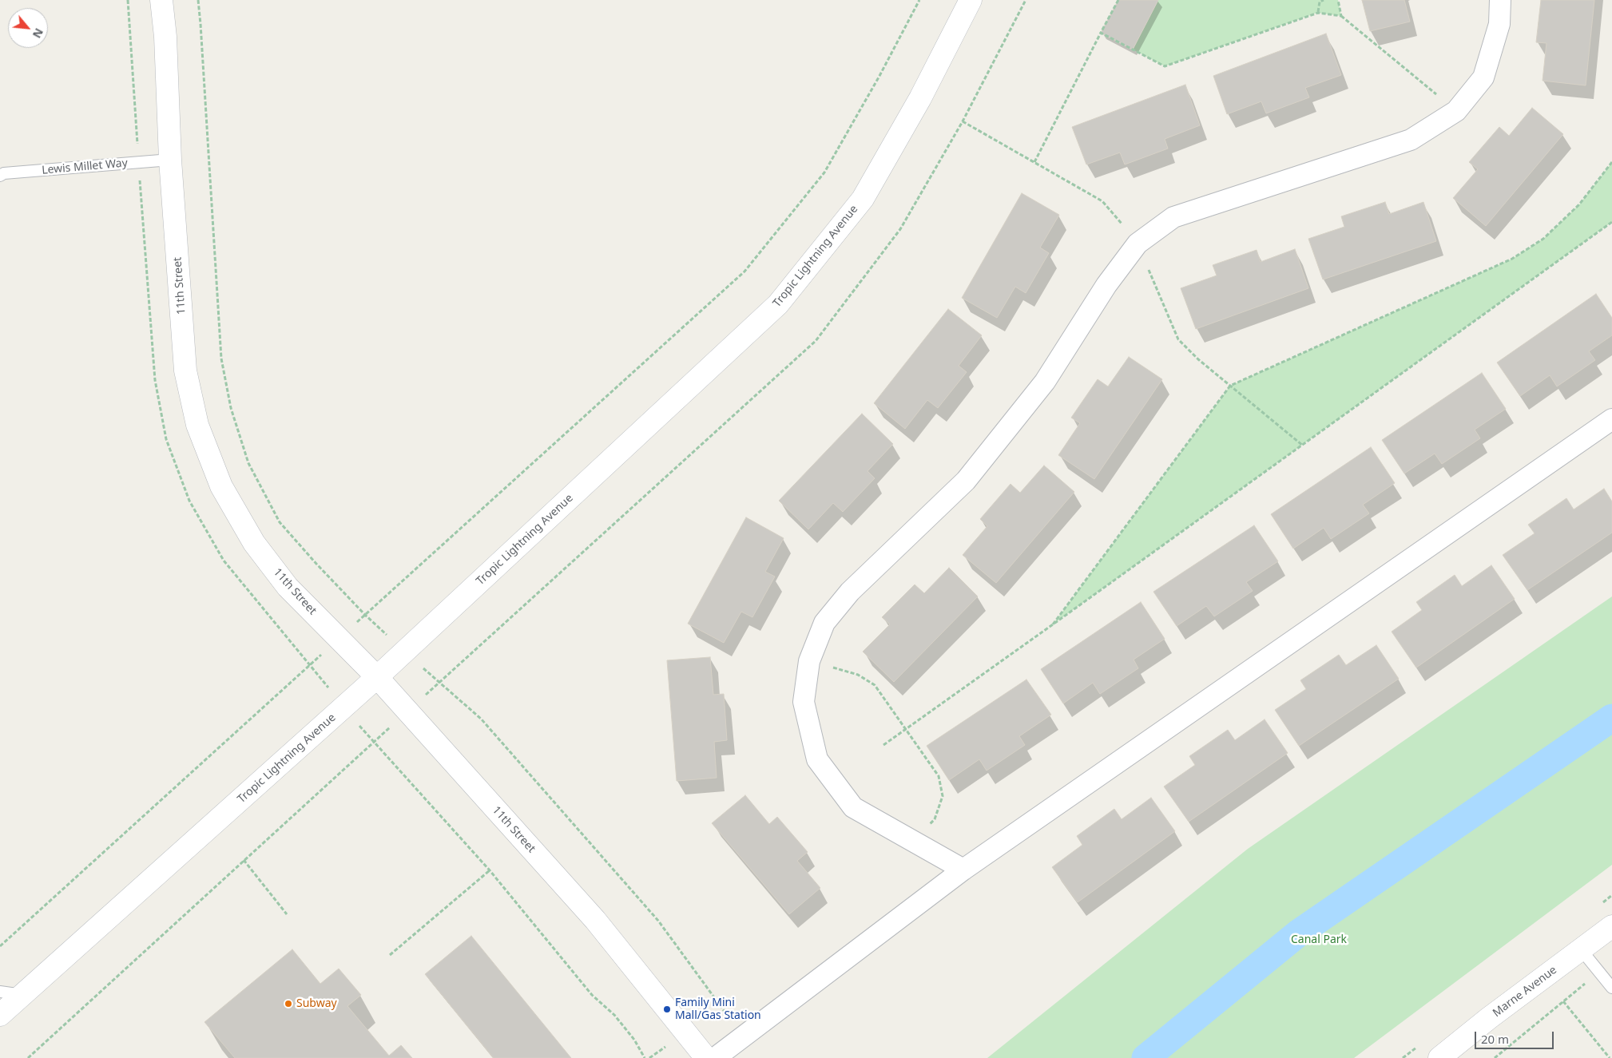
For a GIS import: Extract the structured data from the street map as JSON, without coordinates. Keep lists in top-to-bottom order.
{
  "streets": {
    "main road": ["Tropic Lightning Avenue", "11th Street", "Marne Avenue"],
    "lane": ["Lewis Millet Way"]
  },
  "crossings": [
    ["Lewis Millet Way", "11th Street"],
    ["Tropic Lightning Avenue", "11th Street"]
  ],
  "parks": ["Canal Park"],
  "places": ["Subway", "Family Mini Mall/Gas Station"],
  "scale_bar": "20 m",
  "north": "bottom right"
}
